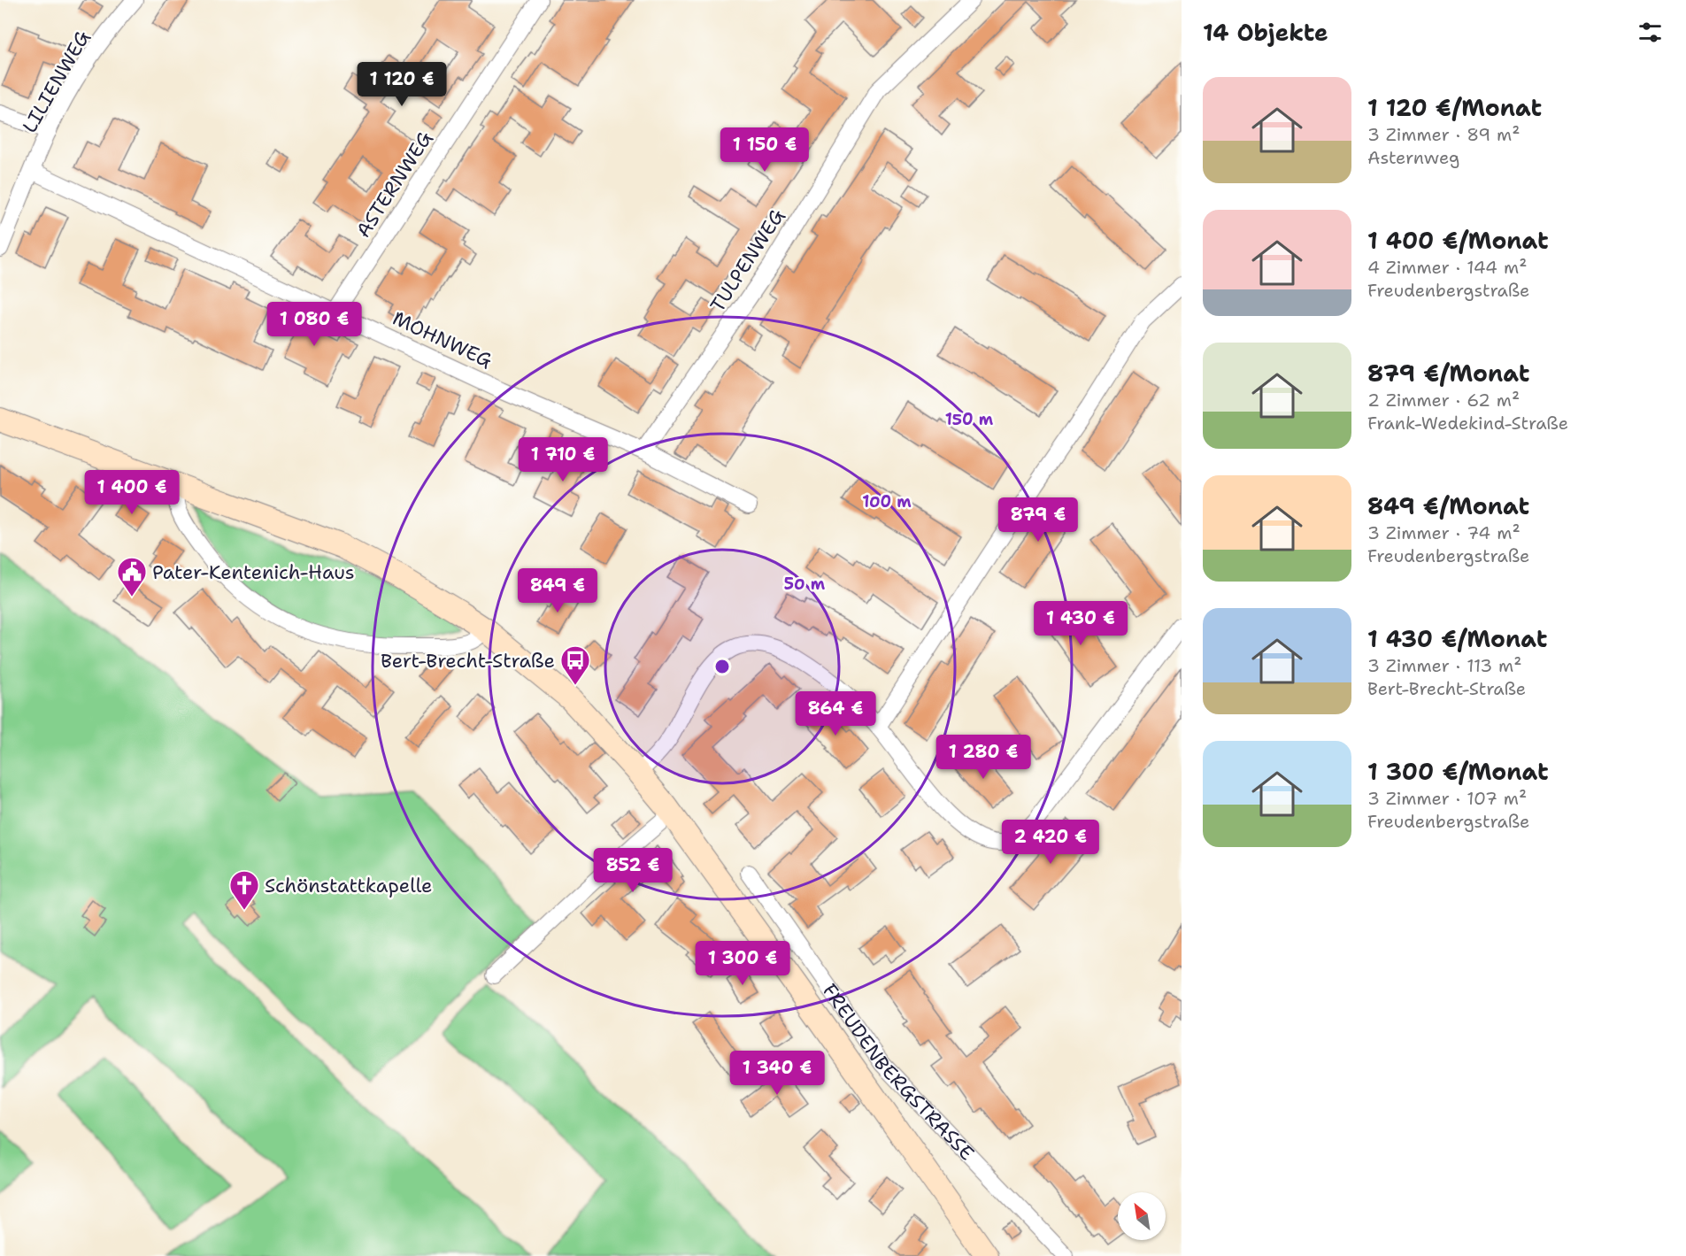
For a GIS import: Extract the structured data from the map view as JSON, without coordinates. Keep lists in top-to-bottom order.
{
  "streets": {
    "street": [
      "LILIENWEG",
      "ASTERNWEG",
      "TULPENWEG",
      "MOHNWEG",
      "FREUDENBERGSTRASSE"
    ]
  },
  "crossings": [
    ["LILIENWEG", "MOHNWEG"],
    ["ASTERNWEG", "MOHNWEG"],
    ["TULPENWEG", "MOHNWEG"]
  ],
  "places": {
    "public building": ["Pater-Kentenich-Haus"],
    "bus stop": ["Bert-Brecht-Straße"],
    "church": ["Schönstattkapelle"]
  },
  "north": "top left",
  "page": {
    "heading": "14 Objekte",
    "price": [
      "1 120 €",
      "1 150 €",
      "1 080 €",
      "1 710 €",
      "1 400 €",
      "879 €",
      "849 €",
      "1 430 €",
      "864 €",
      "1 280 €",
      "2 420 €",
      "852 €",
      "1 300 €",
      "1 340 €"
    ],
    "list": [
      {
        "name": "1 120 €/Monat",
        "note": "3 Zimmer · 89 m² · Asternweg"
      },
      {
        "name": "1 400 €/Monat",
        "note": "4 Zimmer · 144 m² · Freudenbergstraße"
      },
      {
        "name": "879 €/Monat",
        "note": "2 Zimmer · 62 m² · Frank-Wedekind-Straße"
      },
      {
        "name": "849 €/Monat",
        "note": "3 Zimmer · 74 m² · Freudenbergstraße"
      },
      {
        "name": "1 430 €/Monat",
        "note": "3 Zimmer · 113 m² · Bert-Brecht-Straße"
      },
      {
        "name": "1 300 €/Monat",
        "note": "3 Zimmer · 107 m² · Freudenbergstraße"
      }
    ]
  },
  "rings": ["150 m", "100 m", "50 m"]
}
